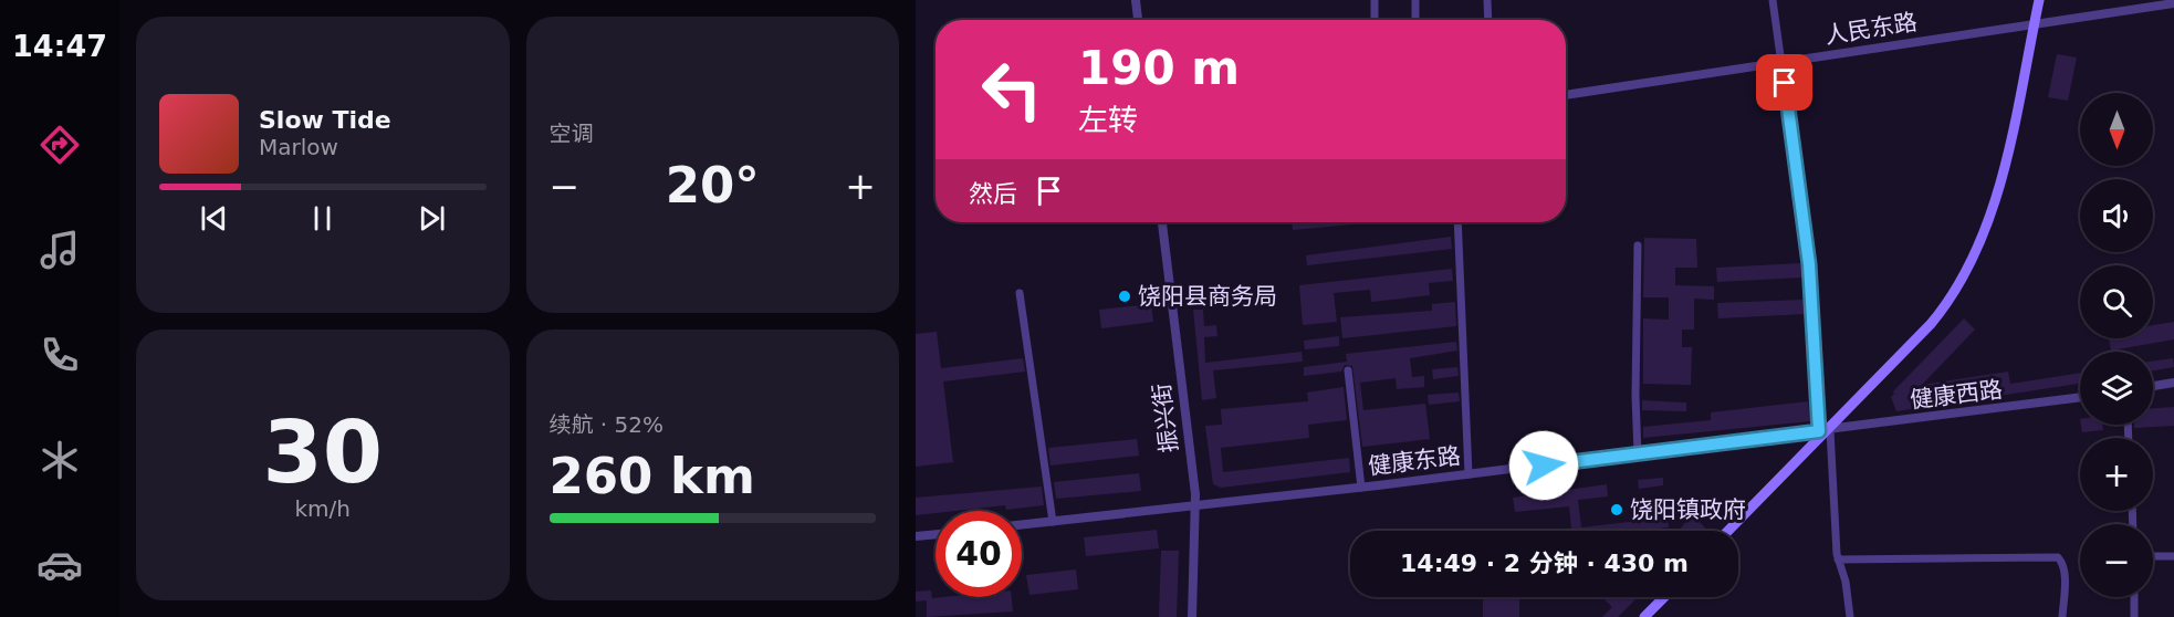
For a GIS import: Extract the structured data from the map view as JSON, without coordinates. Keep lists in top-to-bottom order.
{
  "streets": {
    "street": [
      "人民东路",
      "健康西路",
      "振兴街",
      "健康东路"
    ]
  },
  "crossings": [
    ["健康西路", "健康东路"],
    ["振兴街", "健康东路"]
  ],
  "places": ["饶阳县商务局", "饶阳镇政府"],
  "north": "bottom",
  "page": {
    "tabs": "14:47",
    "tile": [
      "空调",
      ["30", "km/h"],
      ["续航 · 52%", "260 km"]
    ],
    "turn": ["190 m", "左转"],
    "map_buttons": ["+", "−"],
    "song": ["Slow Tide", "Marlow"],
    "heat": ["−", "20°", "+"],
    "then": "然后",
    "limit": "40",
    "trip": "14:49 · 2 分钟 · 430 m"
  }
}
